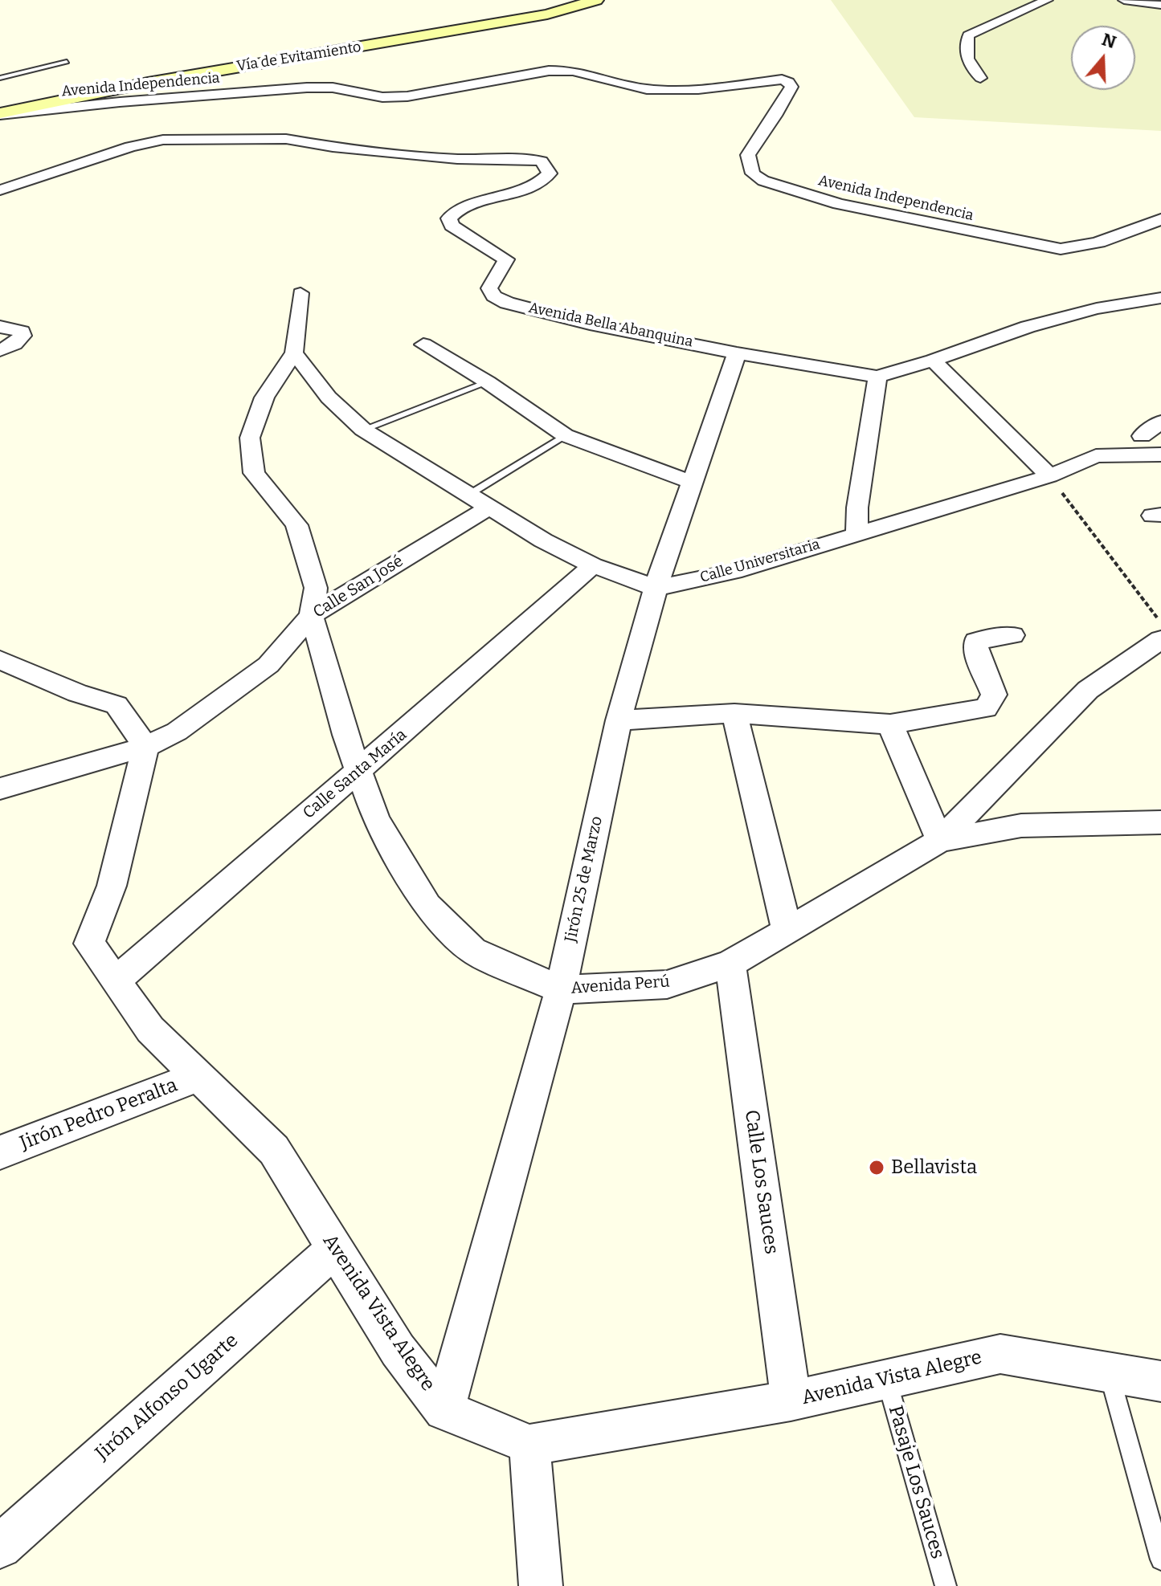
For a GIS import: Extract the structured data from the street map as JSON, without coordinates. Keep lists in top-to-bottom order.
{
  "streets": {
    "main road": ["Vía de Evitamiento"],
    "street": [
      "Avenida Independencia",
      "Avenida Bella Abanquina",
      "Calle Universitaria",
      "Calle San José",
      "Calle Santa María",
      "Jirón 25 de Marzo",
      "Avenida Perú",
      "Jirón Pedro Peralta",
      "Calle Los Sauces",
      "Avenida Vista Alegre",
      "Jirón Alfonso Ugarte"
    ],
    "lane": ["Pasaje Los Sauces"]
  },
  "crossings": [
    ["Vía de Evitamiento", "Avenida Independencia"],
    ["Avenida Bella Abanquina", "Jirón 25 de Marzo"],
    ["Calle Universitaria", "Jirón 25 de Marzo"],
    ["Calle San José", "Avenida Perú"],
    ["Calle San José", "Avenida Vista Alegre"],
    ["Calle Santa María", "Avenida Perú"],
    ["Calle Santa María", "Avenida Vista Alegre"],
    ["Jirón 25 de Marzo", "Avenida Perú"],
    ["Jirón 25 de Marzo", "Avenida Vista Alegre"],
    ["Avenida Perú", "Calle Los Sauces"],
    ["Jirón Pedro Peralta", "Avenida Vista Alegre"],
    ["Calle Los Sauces", "Avenida Vista Alegre"],
    ["Avenida Vista Alegre", "Jirón Alfonso Ugarte"],
    ["Avenida Vista Alegre", "Pasaje Los Sauces"]
  ],
  "places": ["Bellavista"],
  "north": "top"
}
